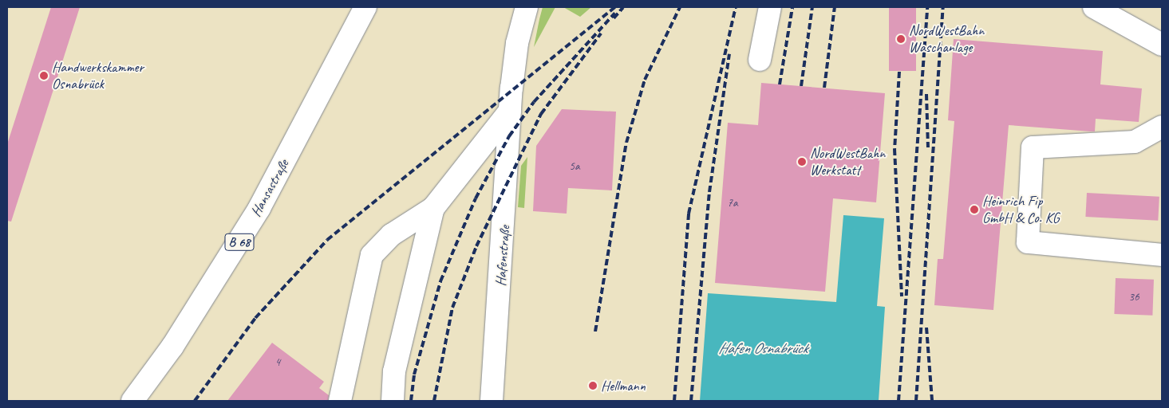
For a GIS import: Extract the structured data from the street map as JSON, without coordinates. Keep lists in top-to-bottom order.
{
  "streets": {
    "main road": ["Hansastraße", "B 68", "Hafenstraße"]
  },
  "water": ["Hafen Osnabrück"],
  "places": [
    "NordWestBahn Waschanlage",
    "Handwerkskammer Osnabrück",
    "NordWestBahn Werkstatt",
    "Heinrich Fip GmbH & Co. KG",
    "Hellmann"
  ],
  "house_numbers": [
    "5a",
    "7a",
    "36",
    "4"
  ]
}
